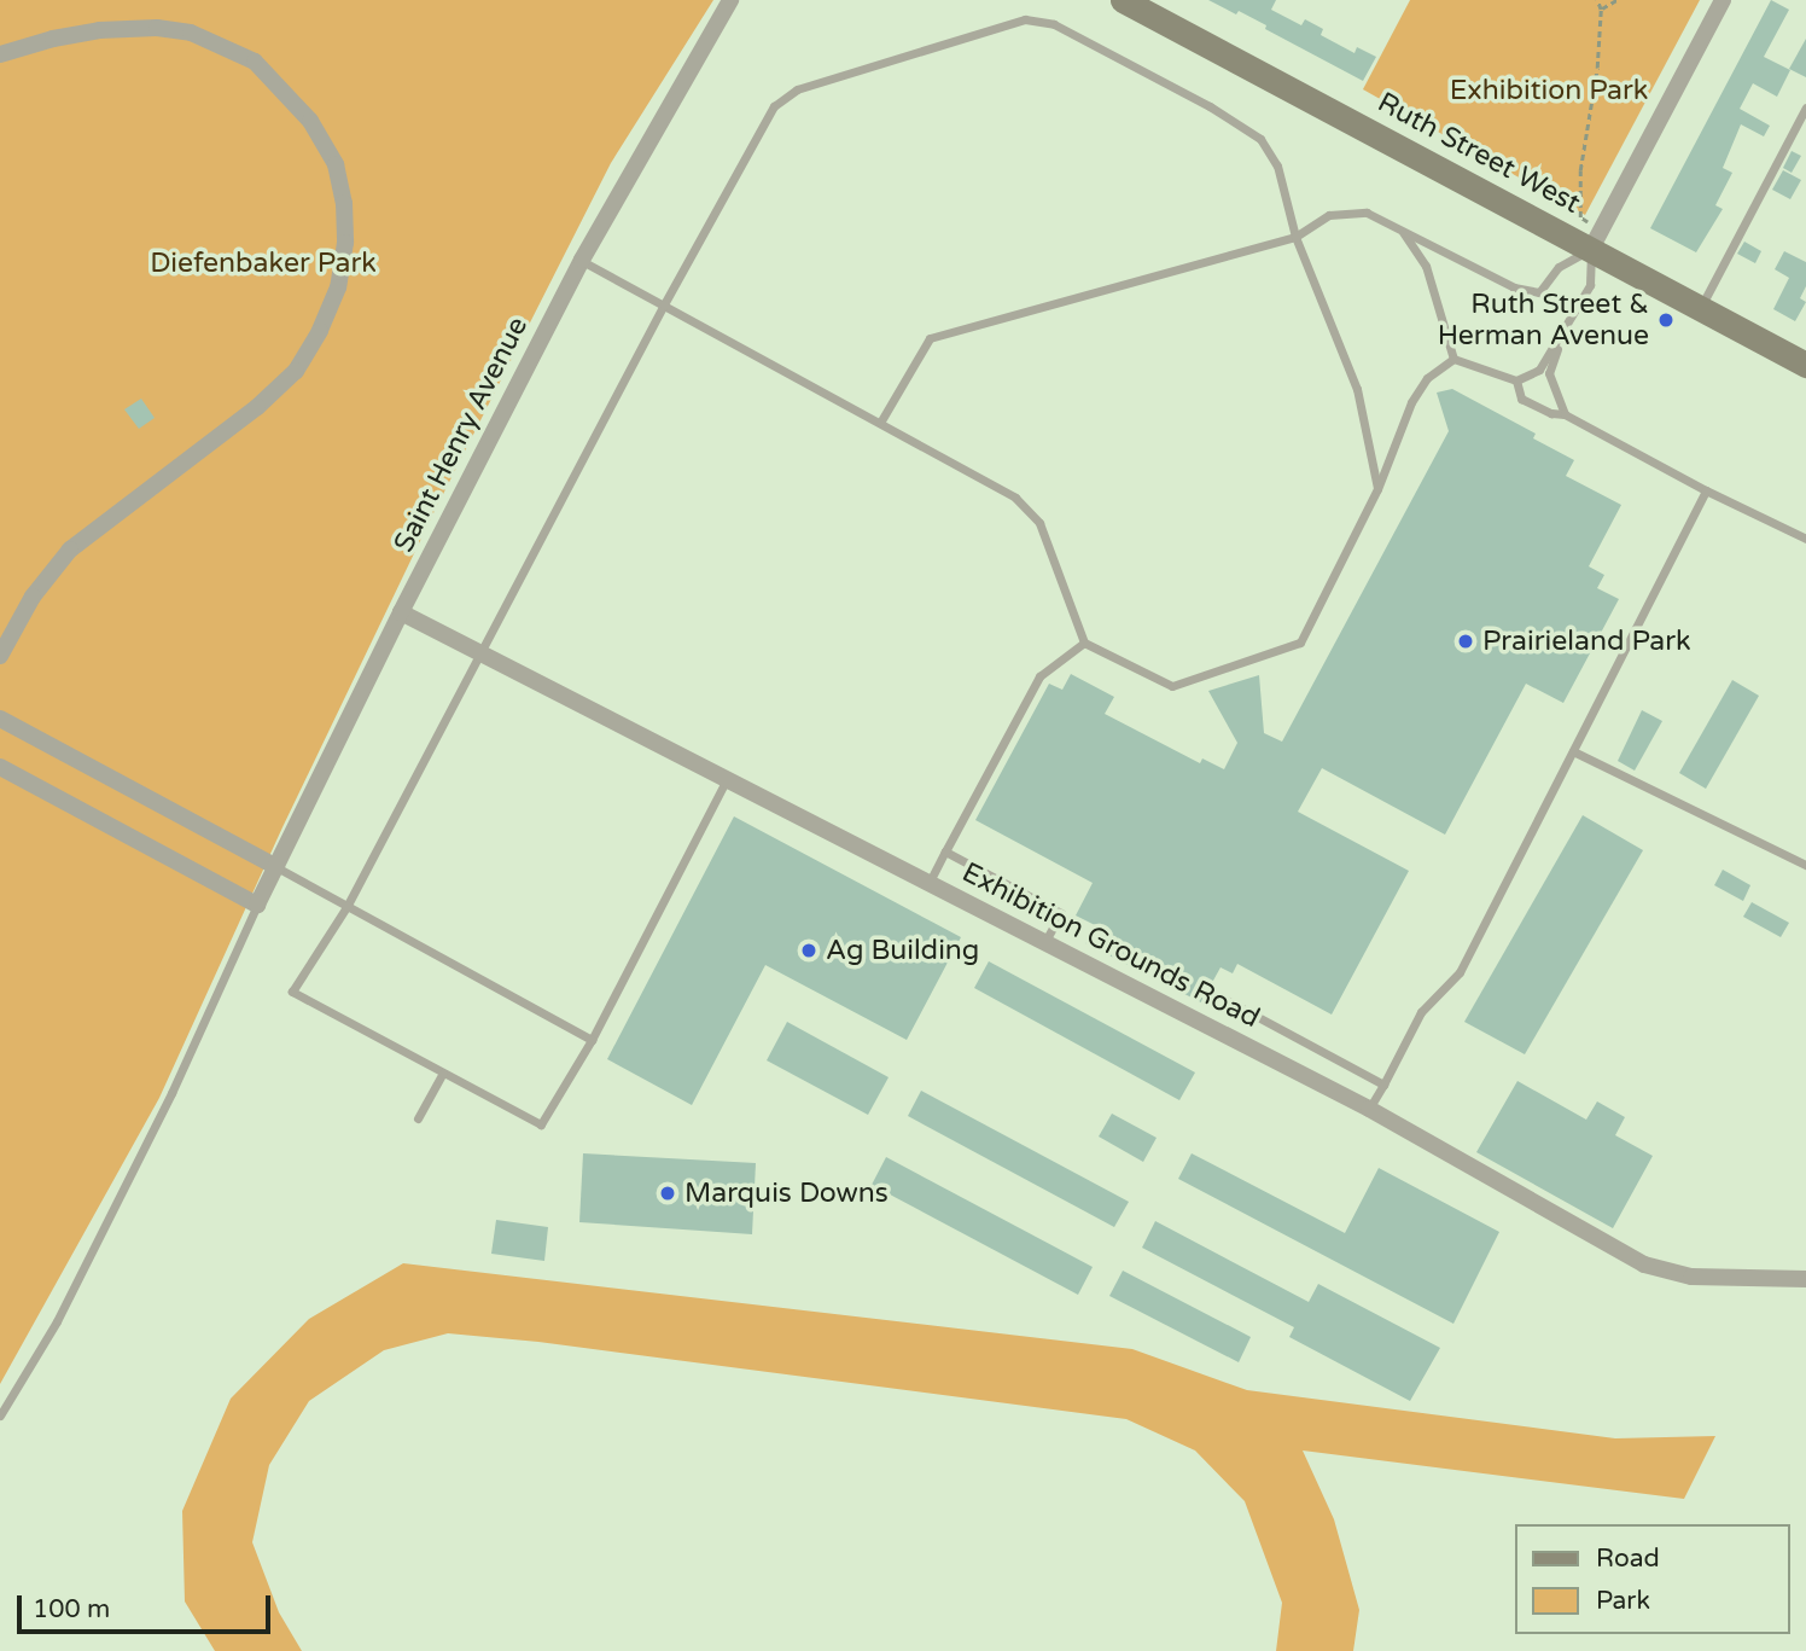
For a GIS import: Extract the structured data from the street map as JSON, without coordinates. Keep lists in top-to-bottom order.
{
  "streets": {
    "street": ["Ruth Street West", "Saint Henry Avenue", "Exhibition Grounds Road"]
  },
  "crossings": [
    ["Saint Henry Avenue", "Exhibition Grounds Road"]
  ],
  "parks": ["Exhibition Park", "Diefenbaker Park"],
  "places": [
    "Ruth Street & Herman Avenue",
    "Prairieland Park",
    "Ag Building",
    "Marquis Downs"
  ],
  "legend": ["Road", "Park"],
  "scale_bar": "100 m"
}
